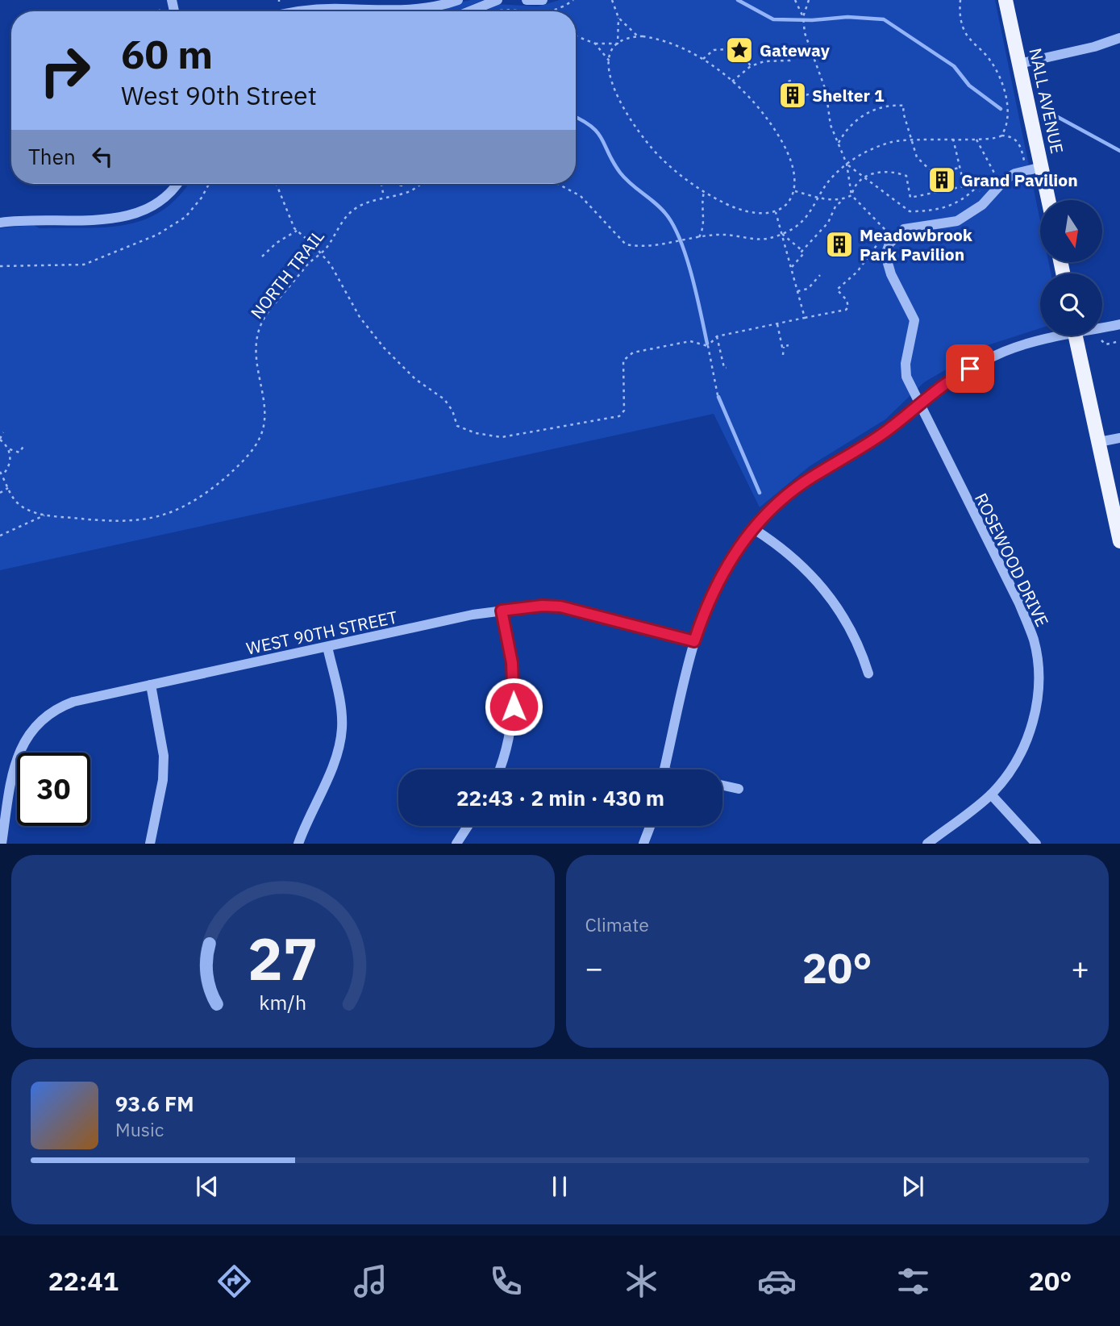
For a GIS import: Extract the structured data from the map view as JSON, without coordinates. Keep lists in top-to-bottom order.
{
  "streets": {
    "main road": ["NALL AVENUE"],
    "street": ["ROSEWOOD DRIVE", "WEST 90TH STREET"],
    "path": ["NORTH TRAIL"]
  },
  "crossings": [
    ["NALL AVENUE", "ROSEWOOD DRIVE"]
  ],
  "places": {
    "place": ["Gateway"],
    "building": ["Shelter 1", "Grand Pavilion", "Meadowbrook Park Pavilion"]
  },
  "north": "bottom",
  "page": {
    "turn": ["60 m", "West 90th Street"],
    "then": "Then",
    "limit": "30",
    "trip": "22:43 · 2 min · 430 m",
    "tile": "Climate",
    "heat": ["−", "20°", "+"],
    "song": ["93.6 FM", "Music"],
    "tabs": ["22:41", "20°"],
    "gauge": ["27", "km/h"]
  }
}
